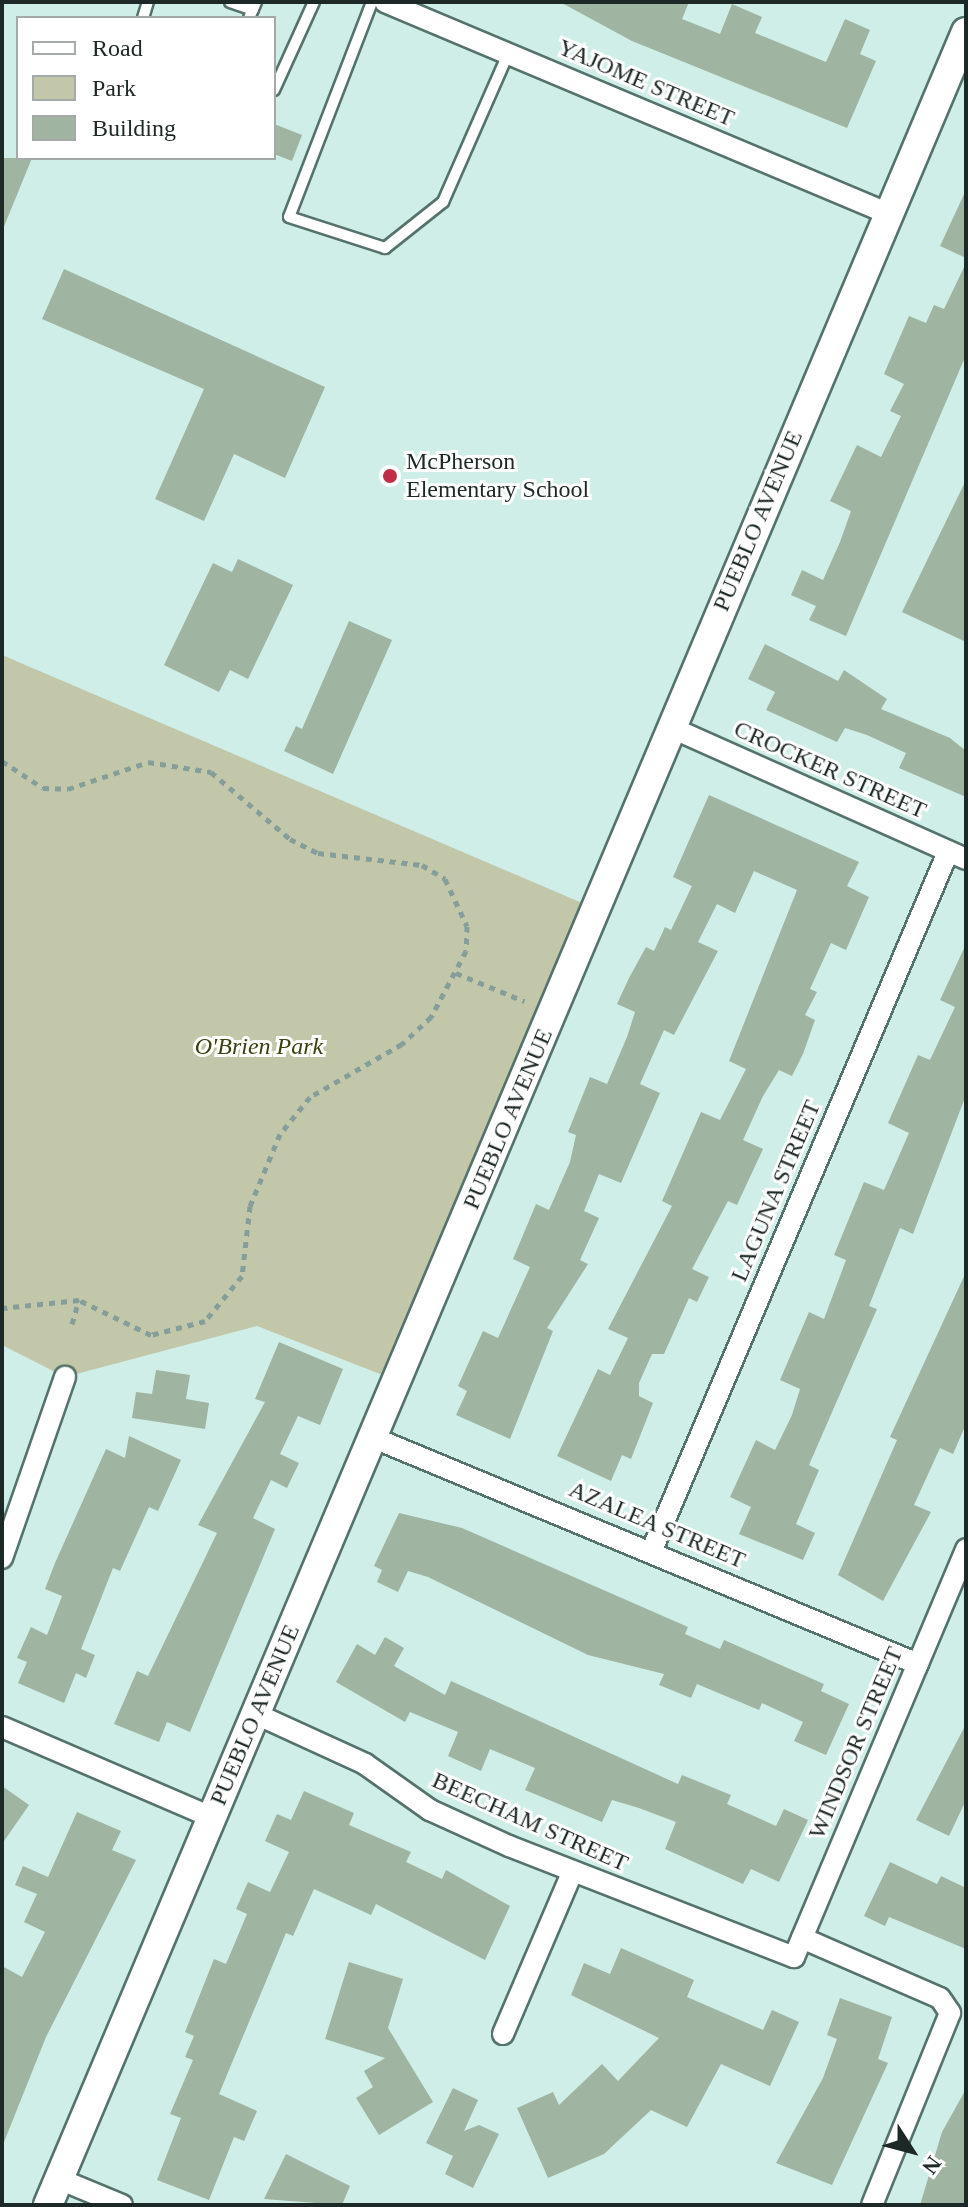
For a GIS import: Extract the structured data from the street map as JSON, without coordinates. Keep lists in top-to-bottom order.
{
  "streets": {
    "street": [
      "YAJOME STREET",
      "PUEBLO AVENUE",
      "CROCKER STREET",
      "LAGUNA STREET",
      "AZALEA STREET",
      "WINDSOR STREET",
      "BEECHAM STREET"
    ]
  },
  "crossings": [
    ["YAJOME STREET", "PUEBLO AVENUE"],
    ["PUEBLO AVENUE", "CROCKER STREET"],
    ["PUEBLO AVENUE", "AZALEA STREET"],
    ["PUEBLO AVENUE", "BEECHAM STREET"],
    ["CROCKER STREET", "LAGUNA STREET"],
    ["LAGUNA STREET", "AZALEA STREET"],
    ["AZALEA STREET", "WINDSOR STREET"],
    ["WINDSOR STREET", "BEECHAM STREET"]
  ],
  "parks": ["O'Brien Park"],
  "places": ["McPherson Elementary School"],
  "legend": ["Road", "Park", "Building"],
  "north": "bottom right"
}
